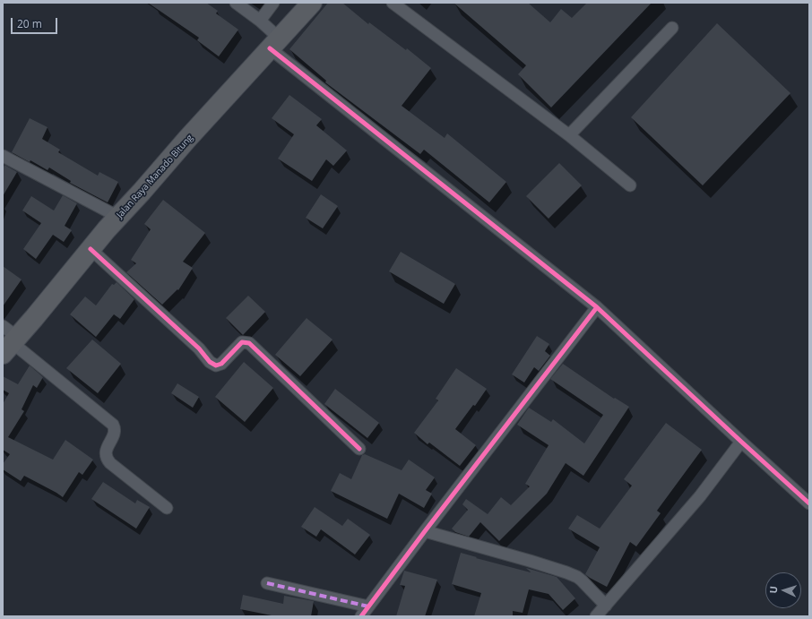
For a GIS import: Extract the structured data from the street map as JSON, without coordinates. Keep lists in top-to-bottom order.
{
  "streets": {
    "highway": ["Jalan Raya Manado Bitung"]
  },
  "scale_bar": "20 m",
  "north": "left"
}
